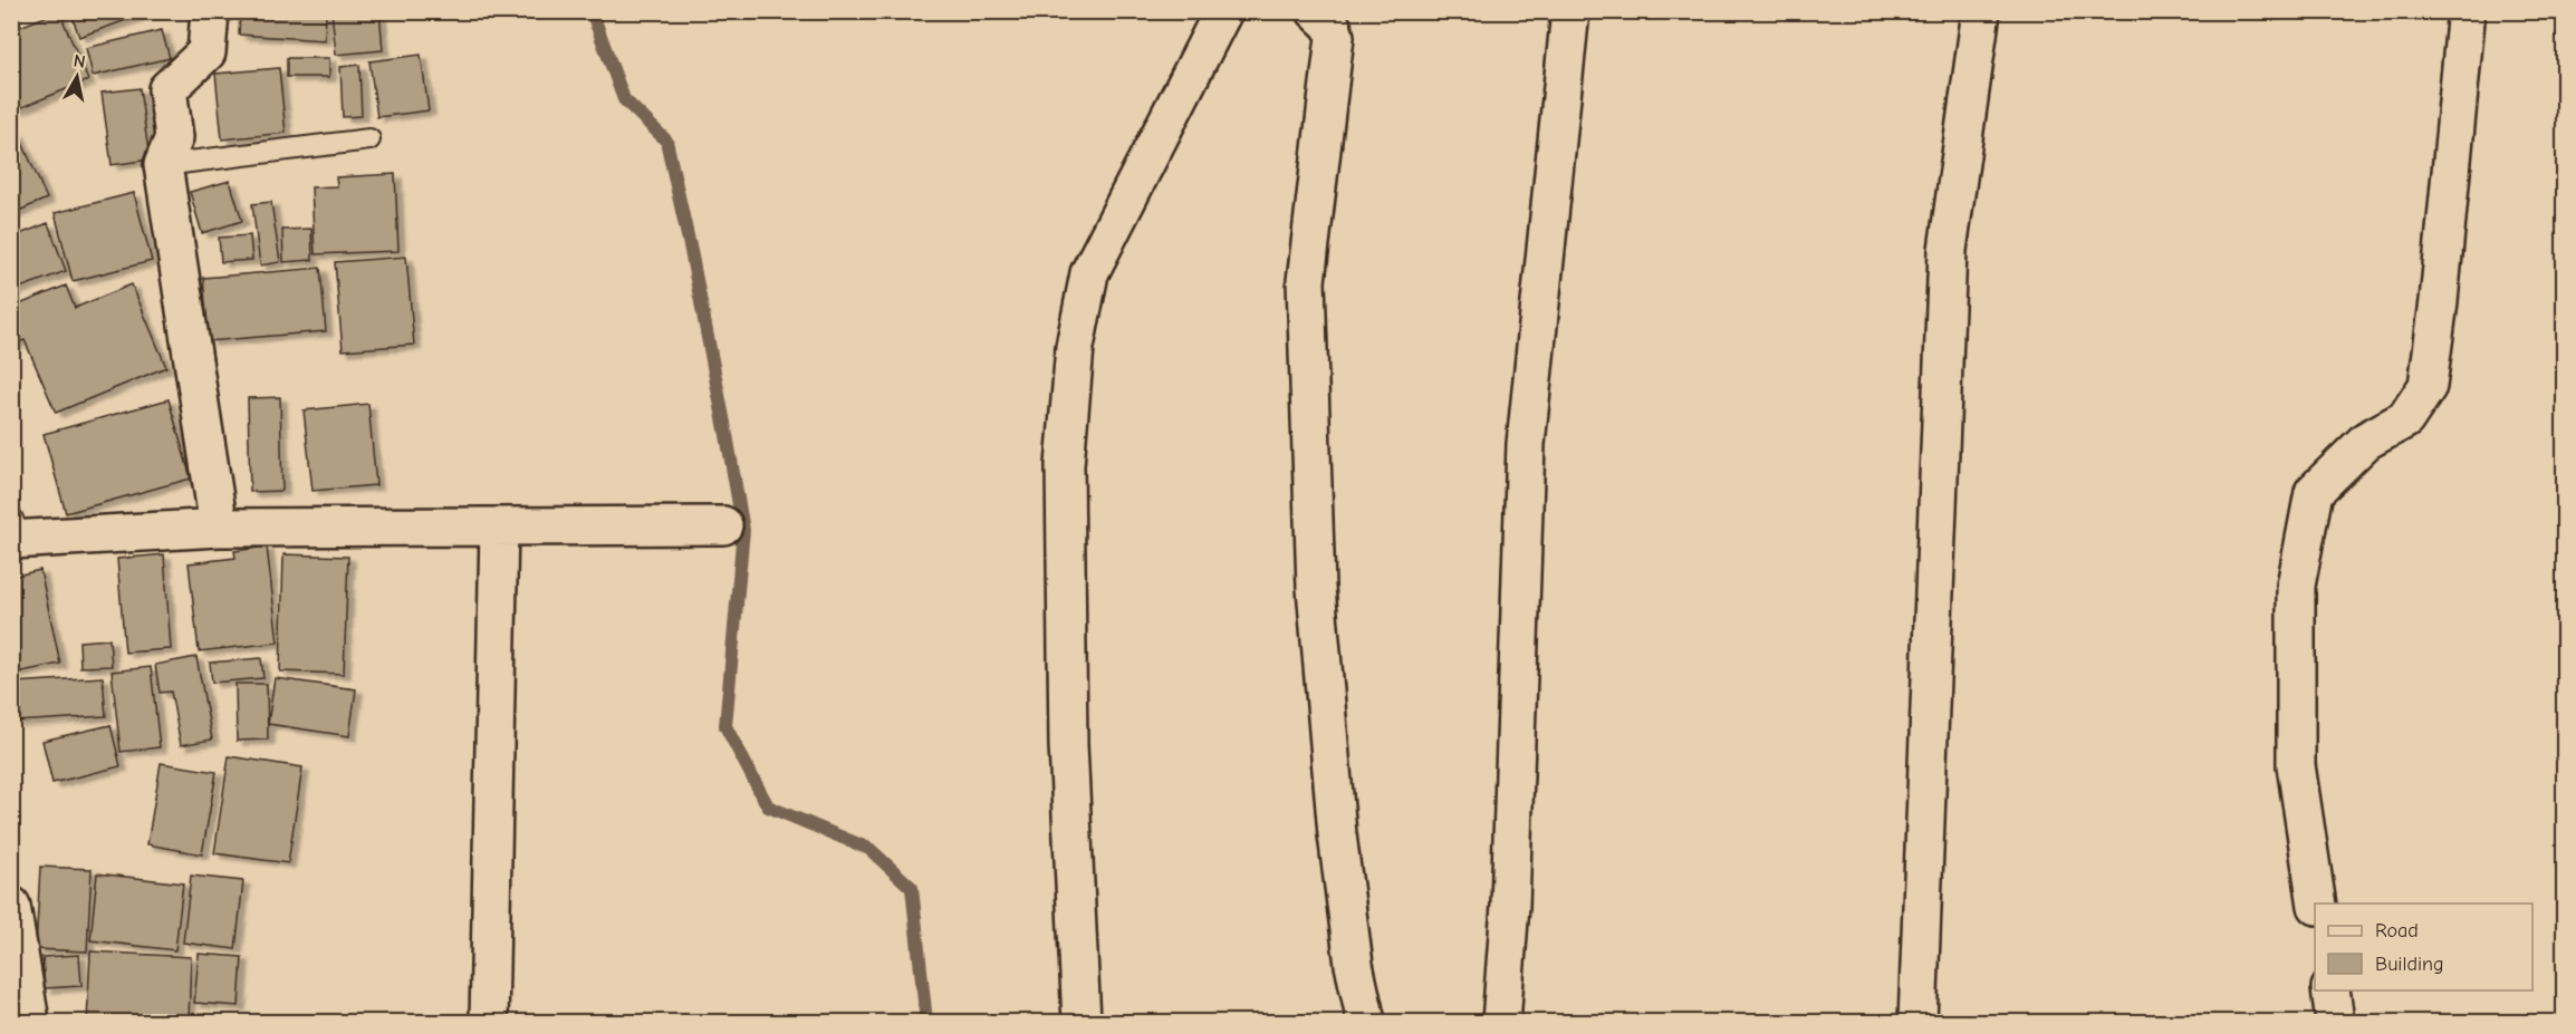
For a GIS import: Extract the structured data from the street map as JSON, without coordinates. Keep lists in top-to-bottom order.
{
  "legend": ["Road", "Building"],
  "north": "top"
}
